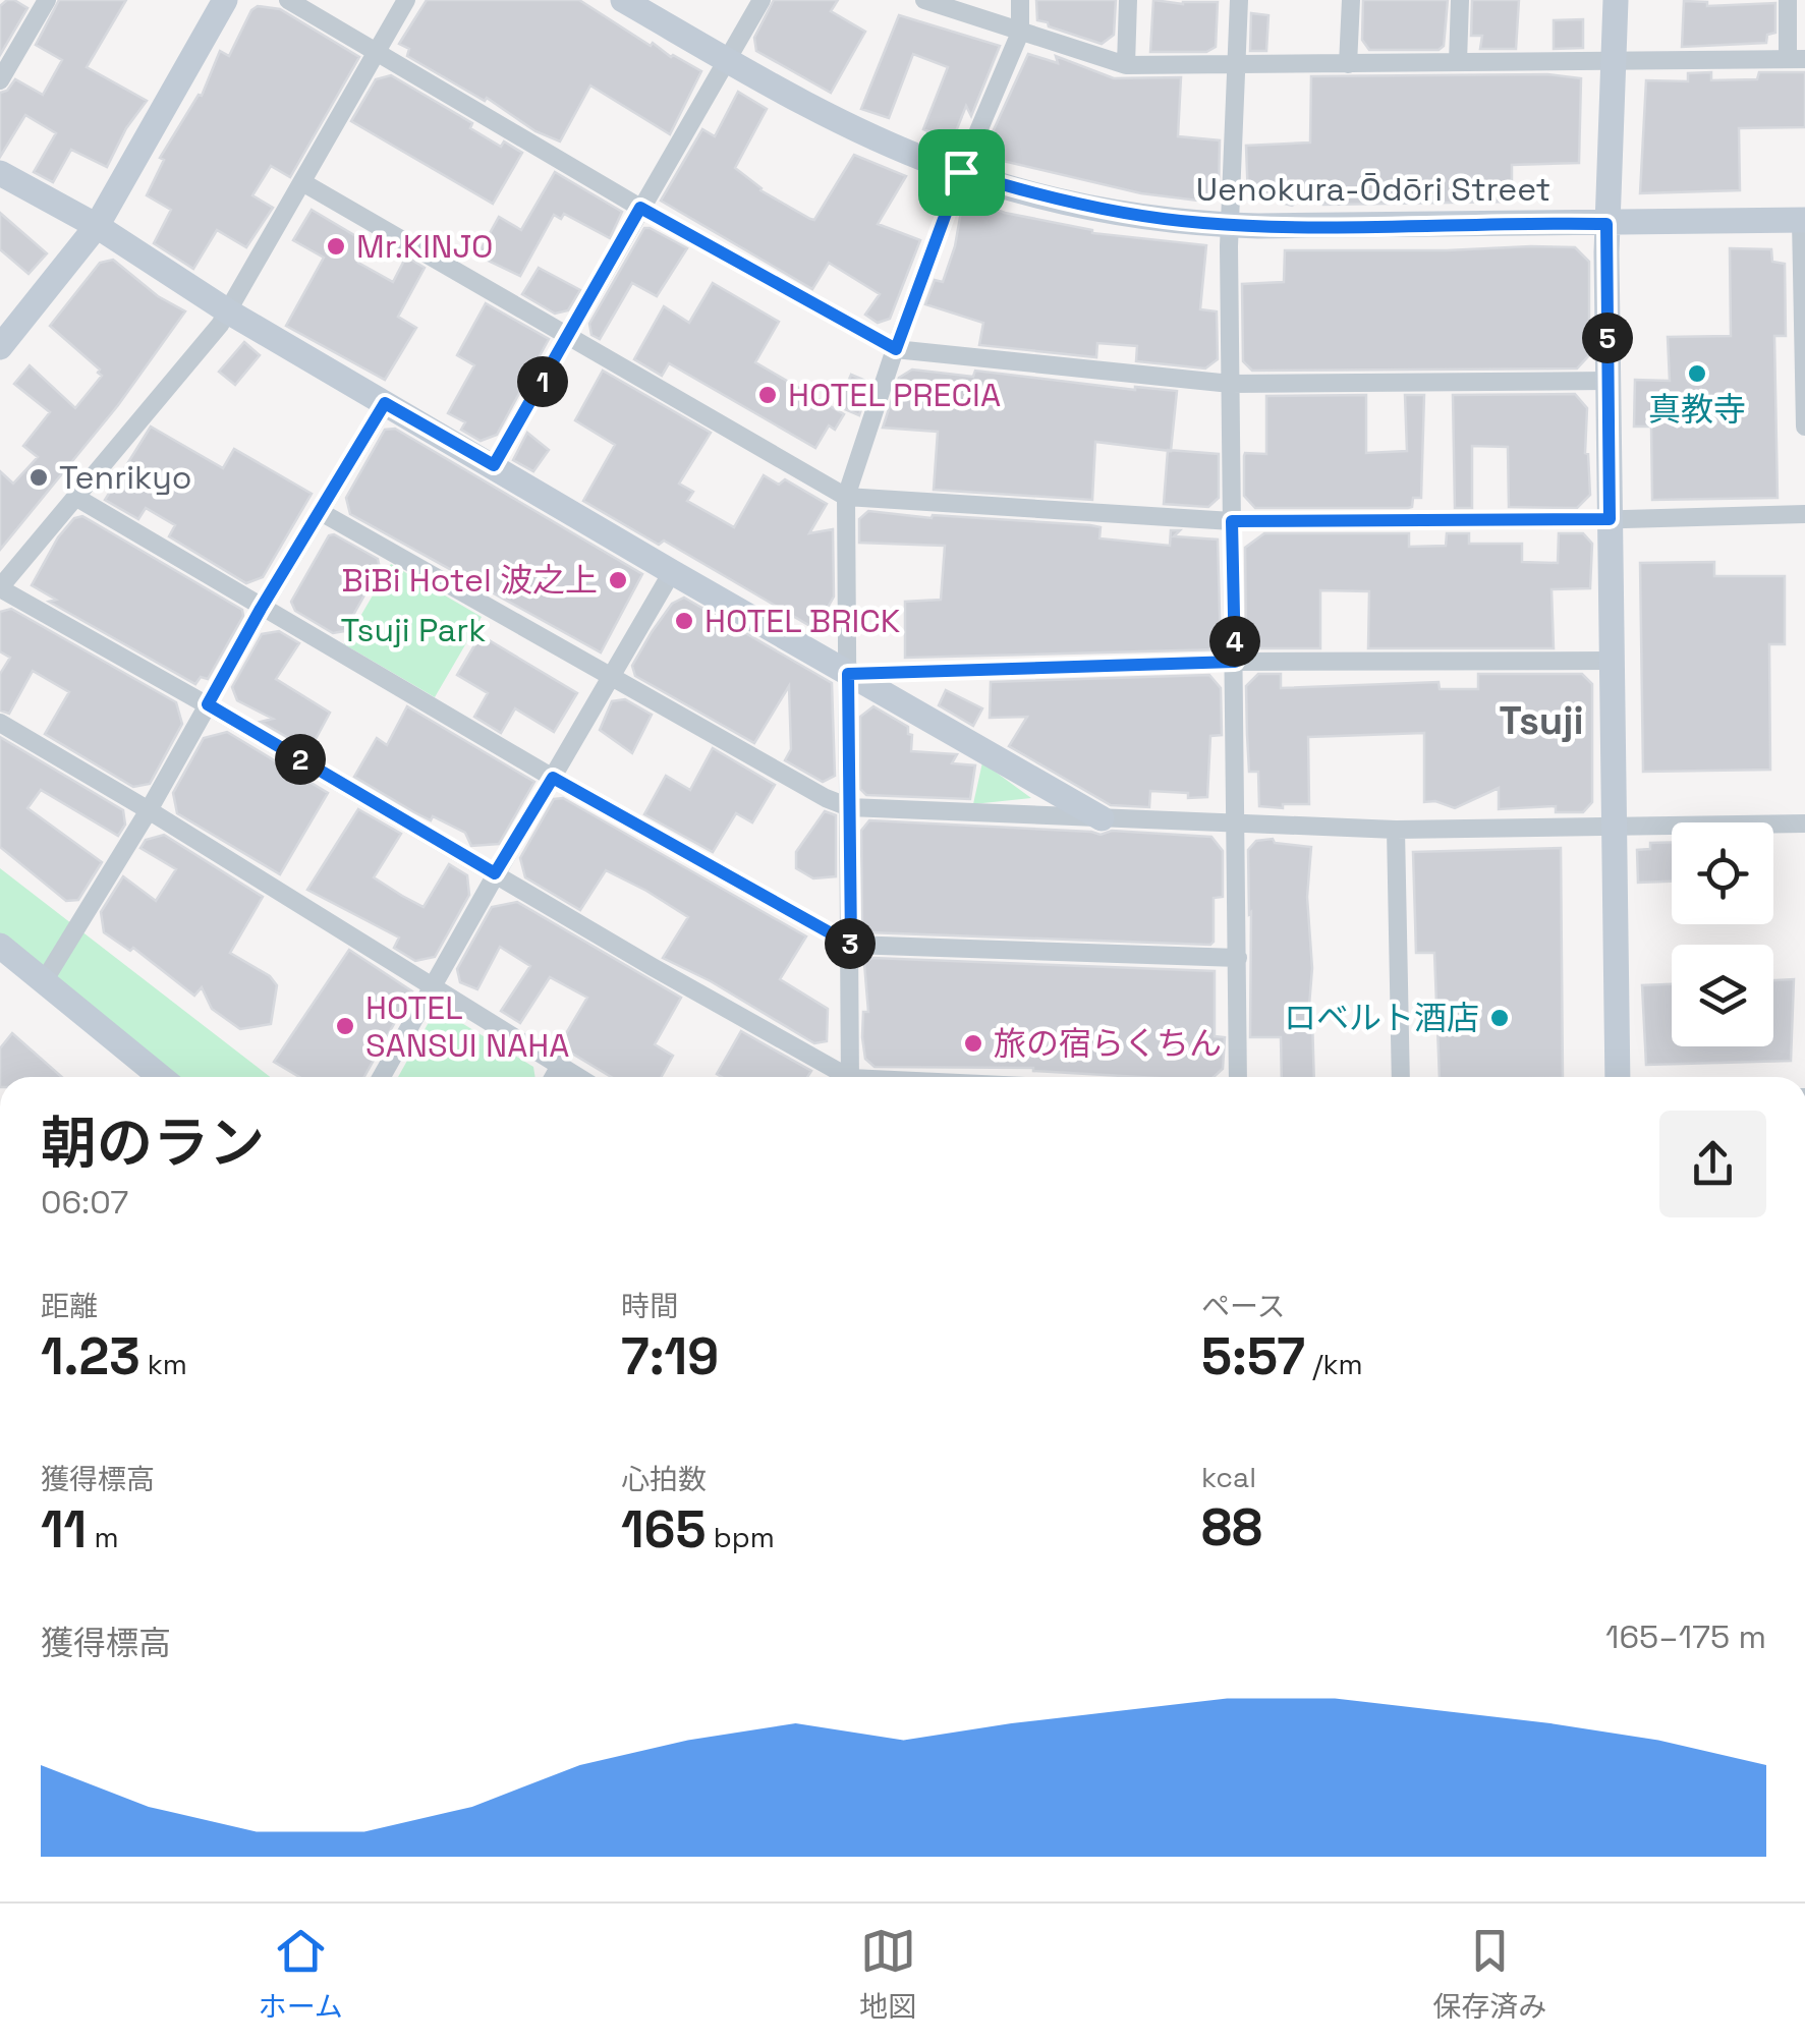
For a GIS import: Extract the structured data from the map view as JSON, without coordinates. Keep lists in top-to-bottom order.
{
  "streets": {
    "street": ["Uenokura-Ōdōri Street"]
  },
  "districts": ["Tsuji"],
  "parks": ["Tsuji Park"],
  "places": [
    "Mr.KINJO",
    "真教寺",
    "HOTEL PRECIA",
    "Tenrikyo",
    "BiBi Hotel 波之上",
    "HOTEL BRICK",
    "ロベルト酒店",
    "HOTEL SANSUI NAHA",
    "旅の宿らくちん"
  ],
  "page": {
    "pins": [
      "5",
      "1",
      "4",
      "2",
      "3"
    ],
    "heading": ["朝のラン", "06:07"],
    "stats": [
      ["距離", "1.23 km"],
      ["時間", "7:19"],
      ["ペース", "5:57 /km"],
      ["獲得標高", "11 m"],
      ["心拍数", "165 bpm"],
      ["kcal", "88"]
    ],
    "chart": ["獲得標高", "165–175 m"],
    "tabs": ["ホーム", "地図", "保存済み"]
  }
}
